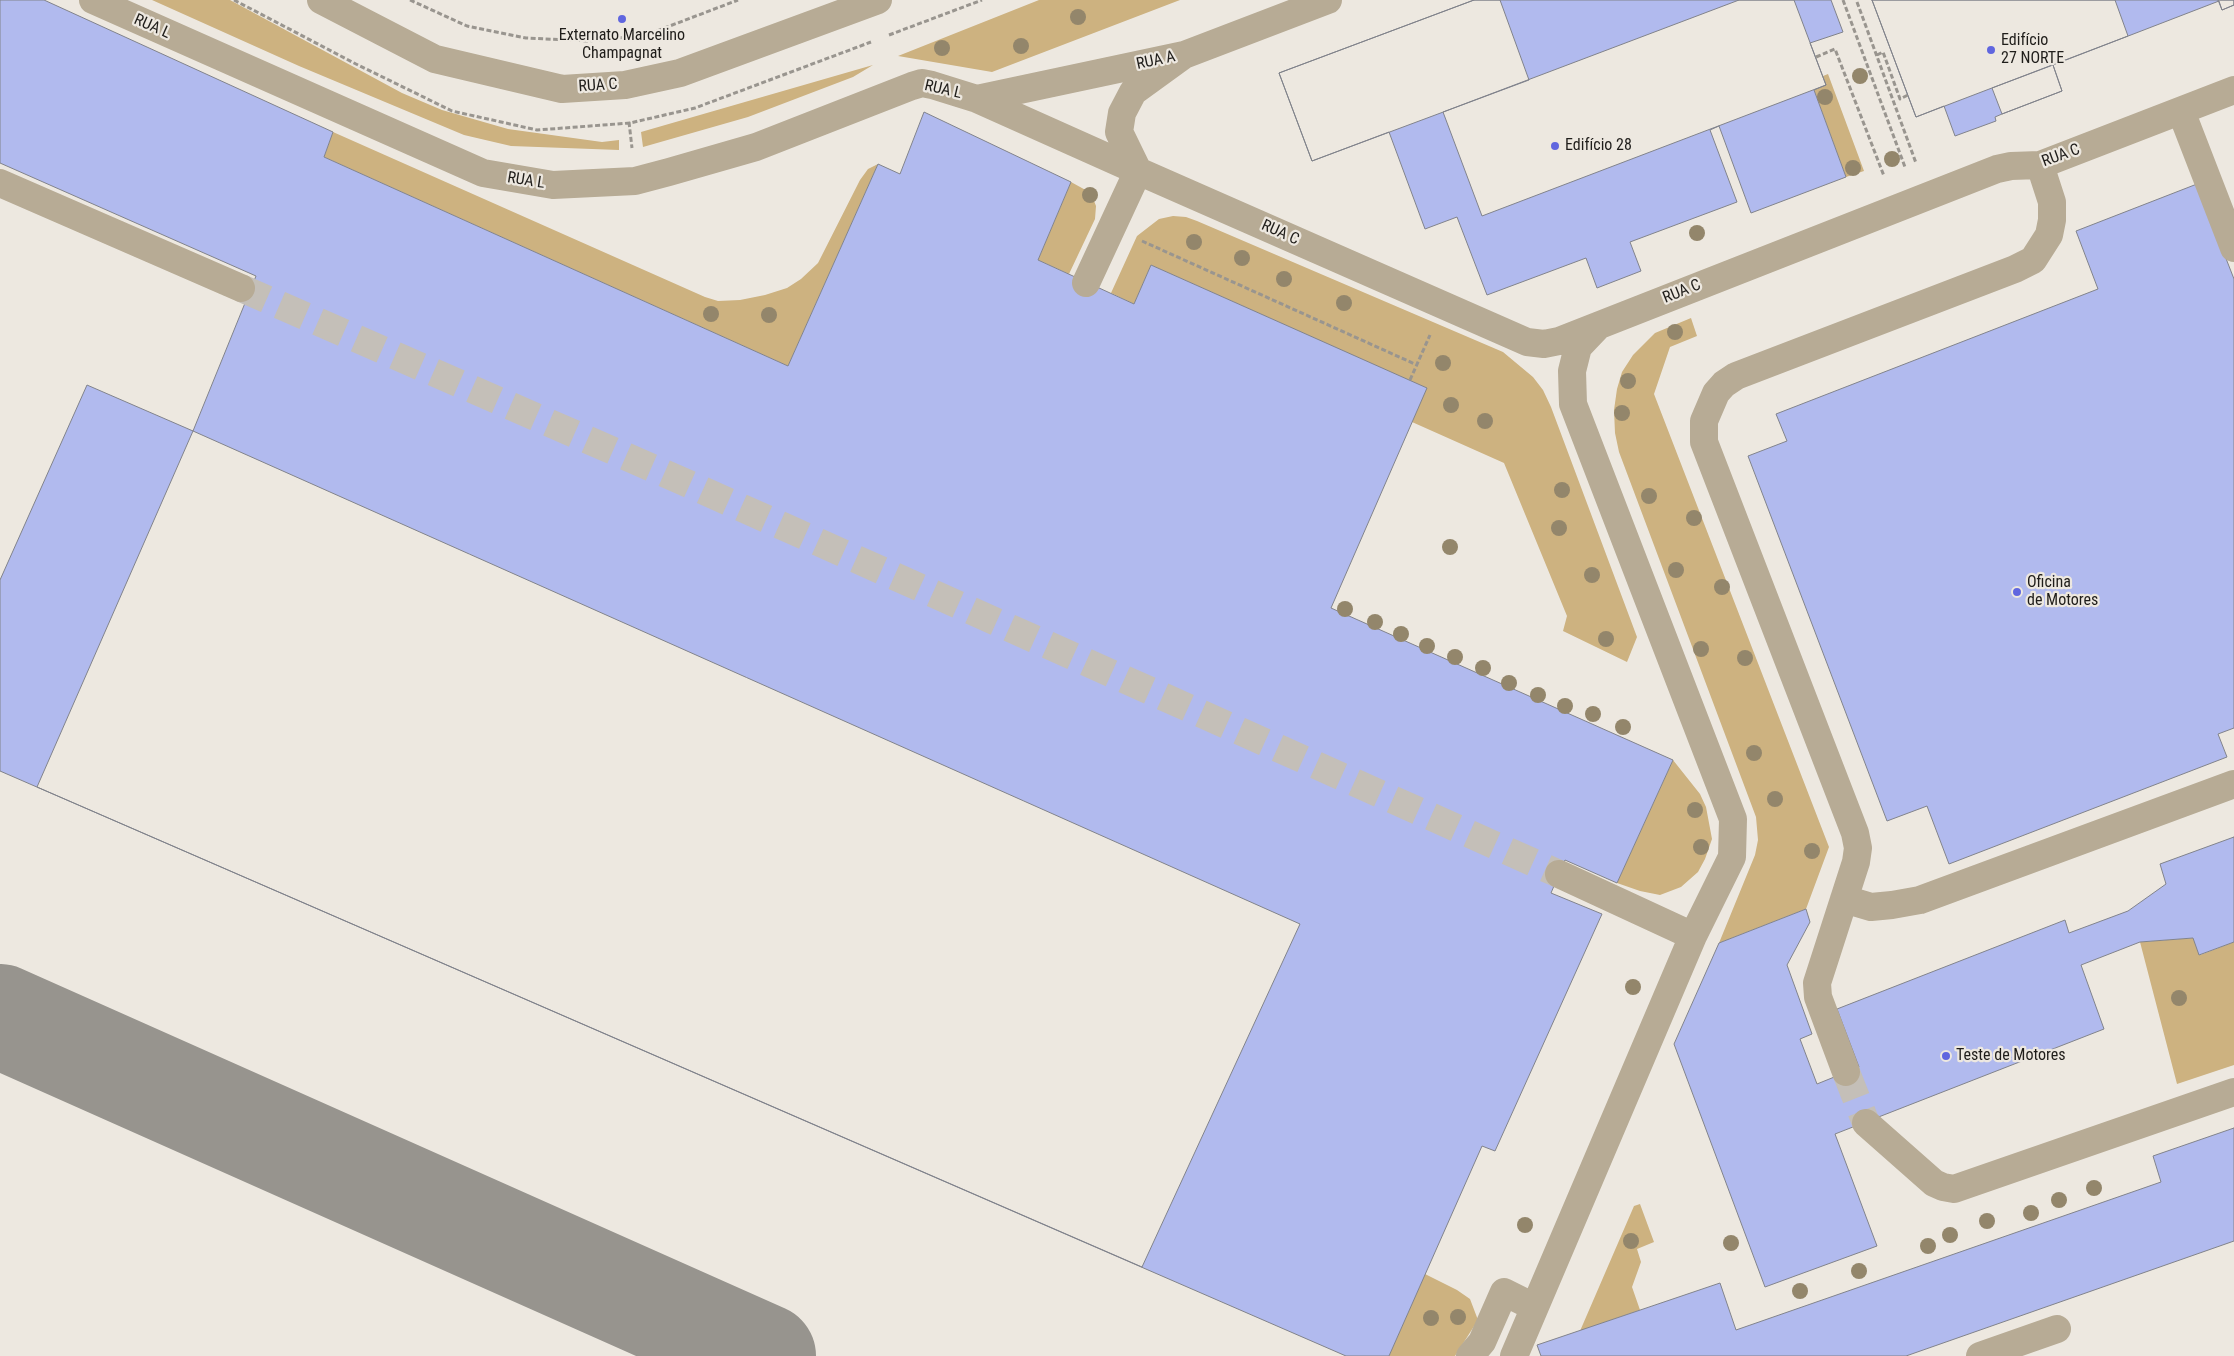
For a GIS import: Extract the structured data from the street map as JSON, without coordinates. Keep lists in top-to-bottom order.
{
  "streets": {
    "street": ["RUA L", "RUA A", "RUA C"]
  },
  "crossings": [
    ["RUA L", "RUA A"],
    ["RUA L", "RUA C"],
    ["RUA A", "RUA C"]
  ],
  "places": [
    "Externato Marcelino Champagnat",
    "Edifício 27 NORTE",
    "Edifício 28",
    "Oficina de Motores",
    "Teste de Motores"
  ]
}
